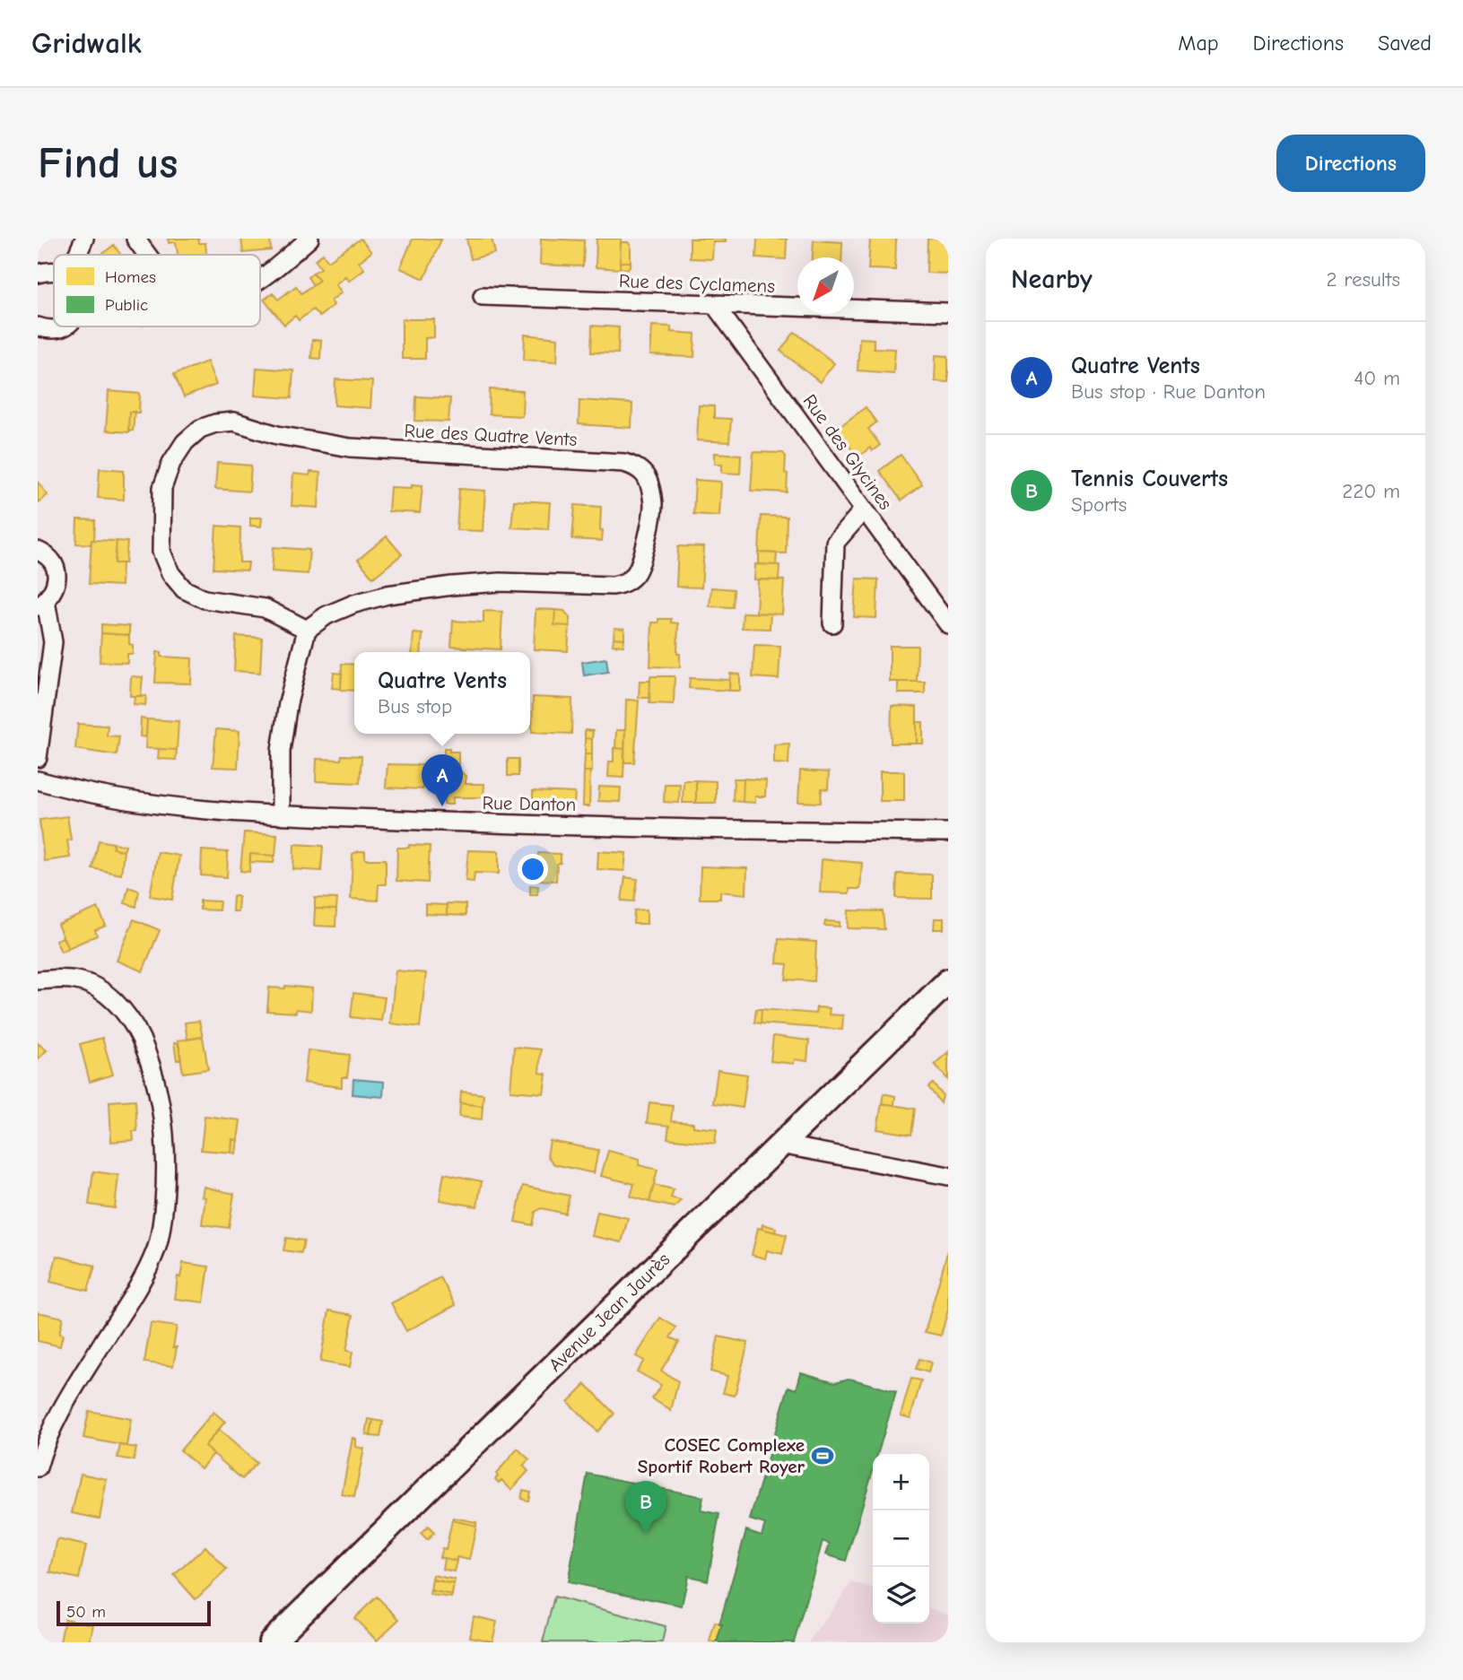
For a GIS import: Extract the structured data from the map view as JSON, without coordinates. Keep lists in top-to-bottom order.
{
  "streets": {
    "main road": ["Avenue Jean Jaurès"],
    "street": [
      "Rue des Cyclamens",
      "Rue des Quatre Vents",
      "Rue des Glycines",
      "Rue Danton"
    ]
  },
  "crossings": [
    ["Rue des Cyclamens", "Rue des Glycines"]
  ],
  "places": {
    "sports": ["COSEC Complexe Sportif Robert Royer"]
  },
  "legend": ["Homes", "Public"],
  "scale_bar": "50 m",
  "north": "bottom left",
  "page": {
    "header": "Gridwalk",
    "nav": ["Map", "Directions", "Saved"],
    "buttons": "Directions",
    "title": "Find us",
    "heading": ["Nearby", "2 results"],
    "list": [
      {
        "mark": "A",
        "name": "Quatre Vents",
        "note": "Bus stop · Rue Danton",
        "value": "40 m"
      },
      {
        "mark": "B",
        "name": "Tennis Couverts",
        "note": "Sports",
        "value": "220 m"
      }
    ],
    "popup": ["Quatre Vents", "Bus stop"],
    "pins": ["A", "B"],
    "map_buttons": ["+", "−"],
    "scale": "50 m"
  }
}
